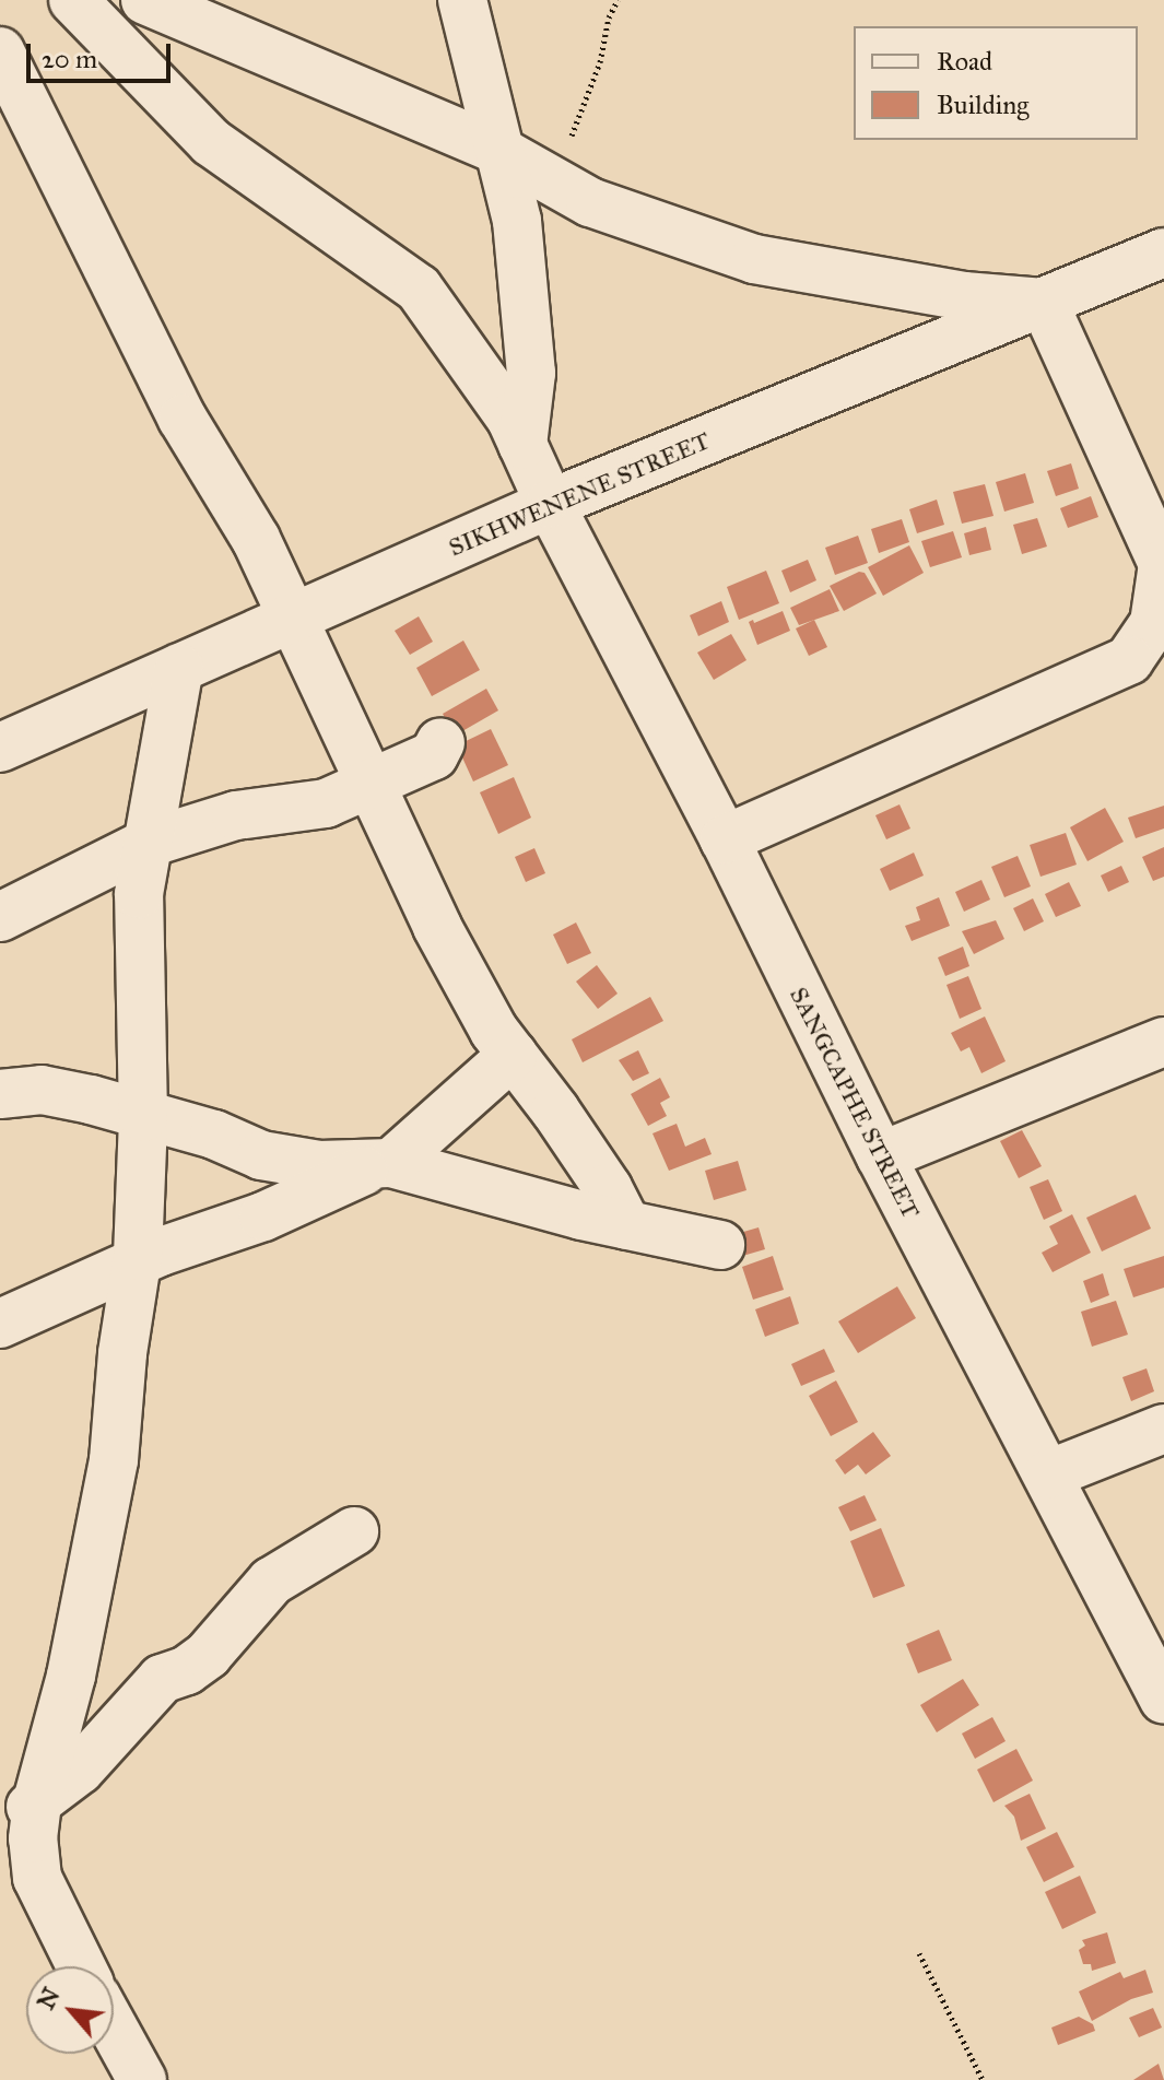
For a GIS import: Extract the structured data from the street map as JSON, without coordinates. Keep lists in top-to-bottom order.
{
  "streets": {
    "street": ["SIKHWENENE STREET", "SANGCAPHE STREET"]
  },
  "crossings": [
    ["SIKHWENENE STREET", "SANGCAPHE STREET"]
  ],
  "legend": ["Road", "Building"],
  "scale_bar": "20 m",
  "north": "top left"
}
